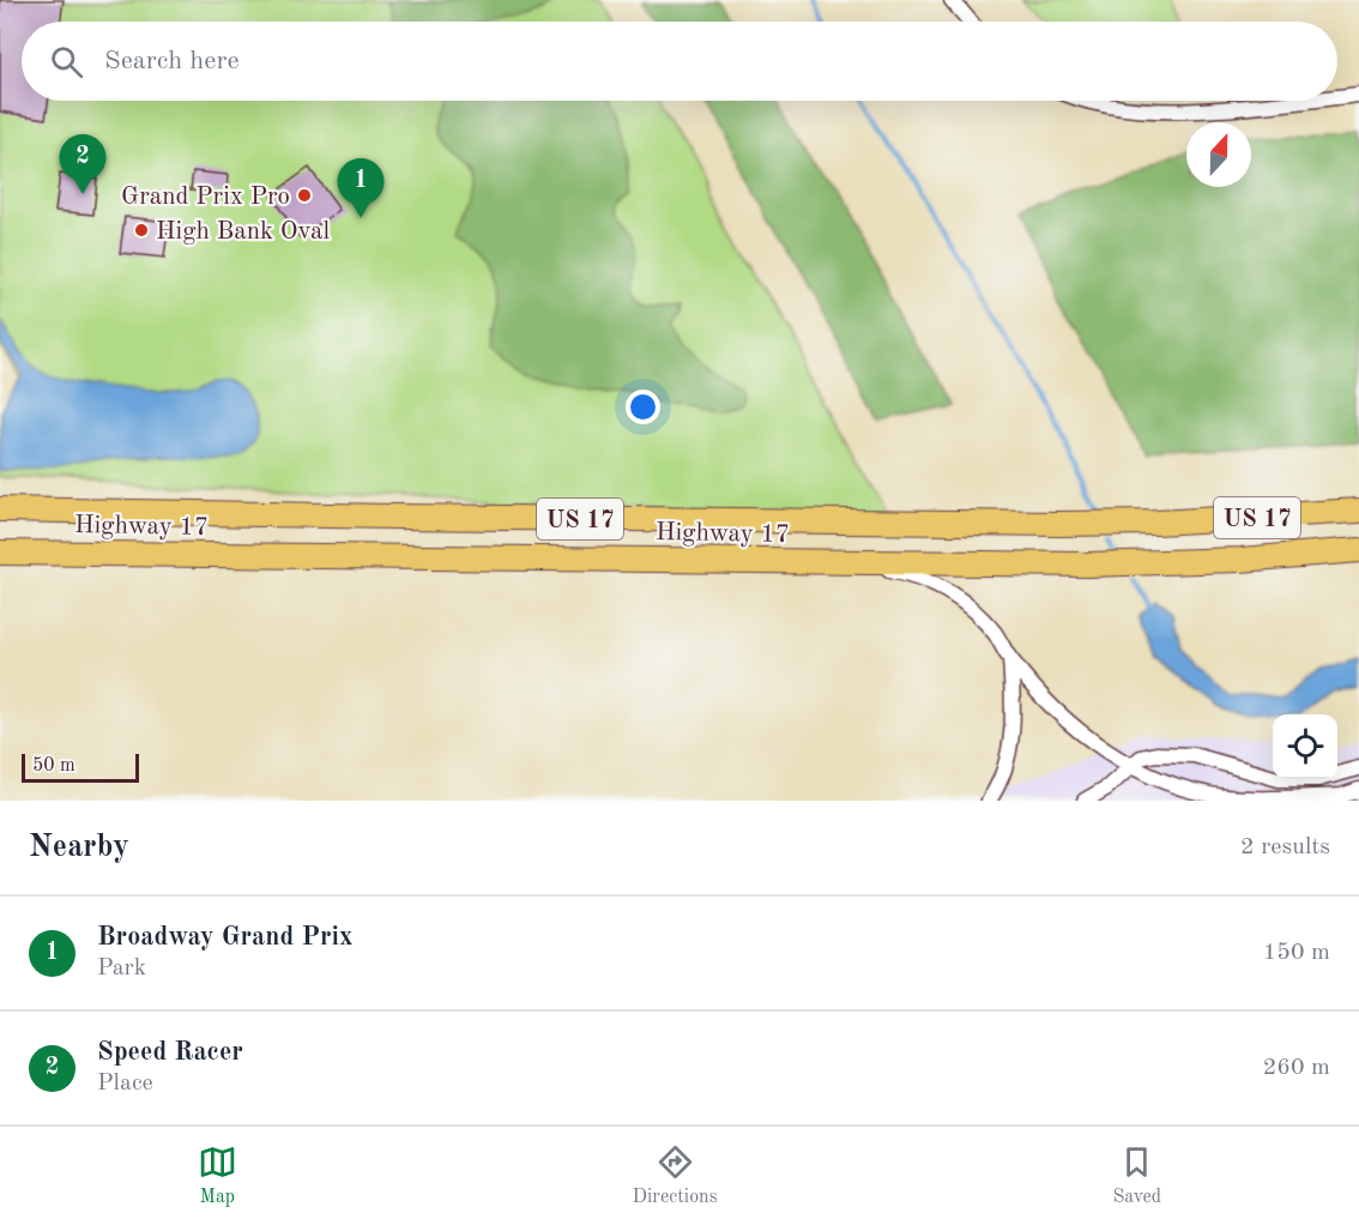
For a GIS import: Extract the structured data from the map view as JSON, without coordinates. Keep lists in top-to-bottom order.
{
  "streets": {
    "highway": ["US 17", "Highway 17"]
  },
  "places": ["Grand Prix Pro", "High Bank Oval"],
  "scale_bar": "50 m",
  "north": "top",
  "page": {
    "search": "Search here",
    "pins": ["2", "1"],
    "scale": "50 m",
    "heading": ["Nearby", "2 results"],
    "list": [
      {
        "mark": "1",
        "name": "Broadway Grand Prix",
        "note": "Park",
        "value": "150 m"
      },
      {
        "mark": "2",
        "name": "Speed Racer",
        "note": "Place",
        "value": "260 m"
      }
    ],
    "nav": ["Map", "Directions", "Saved"]
  }
}
